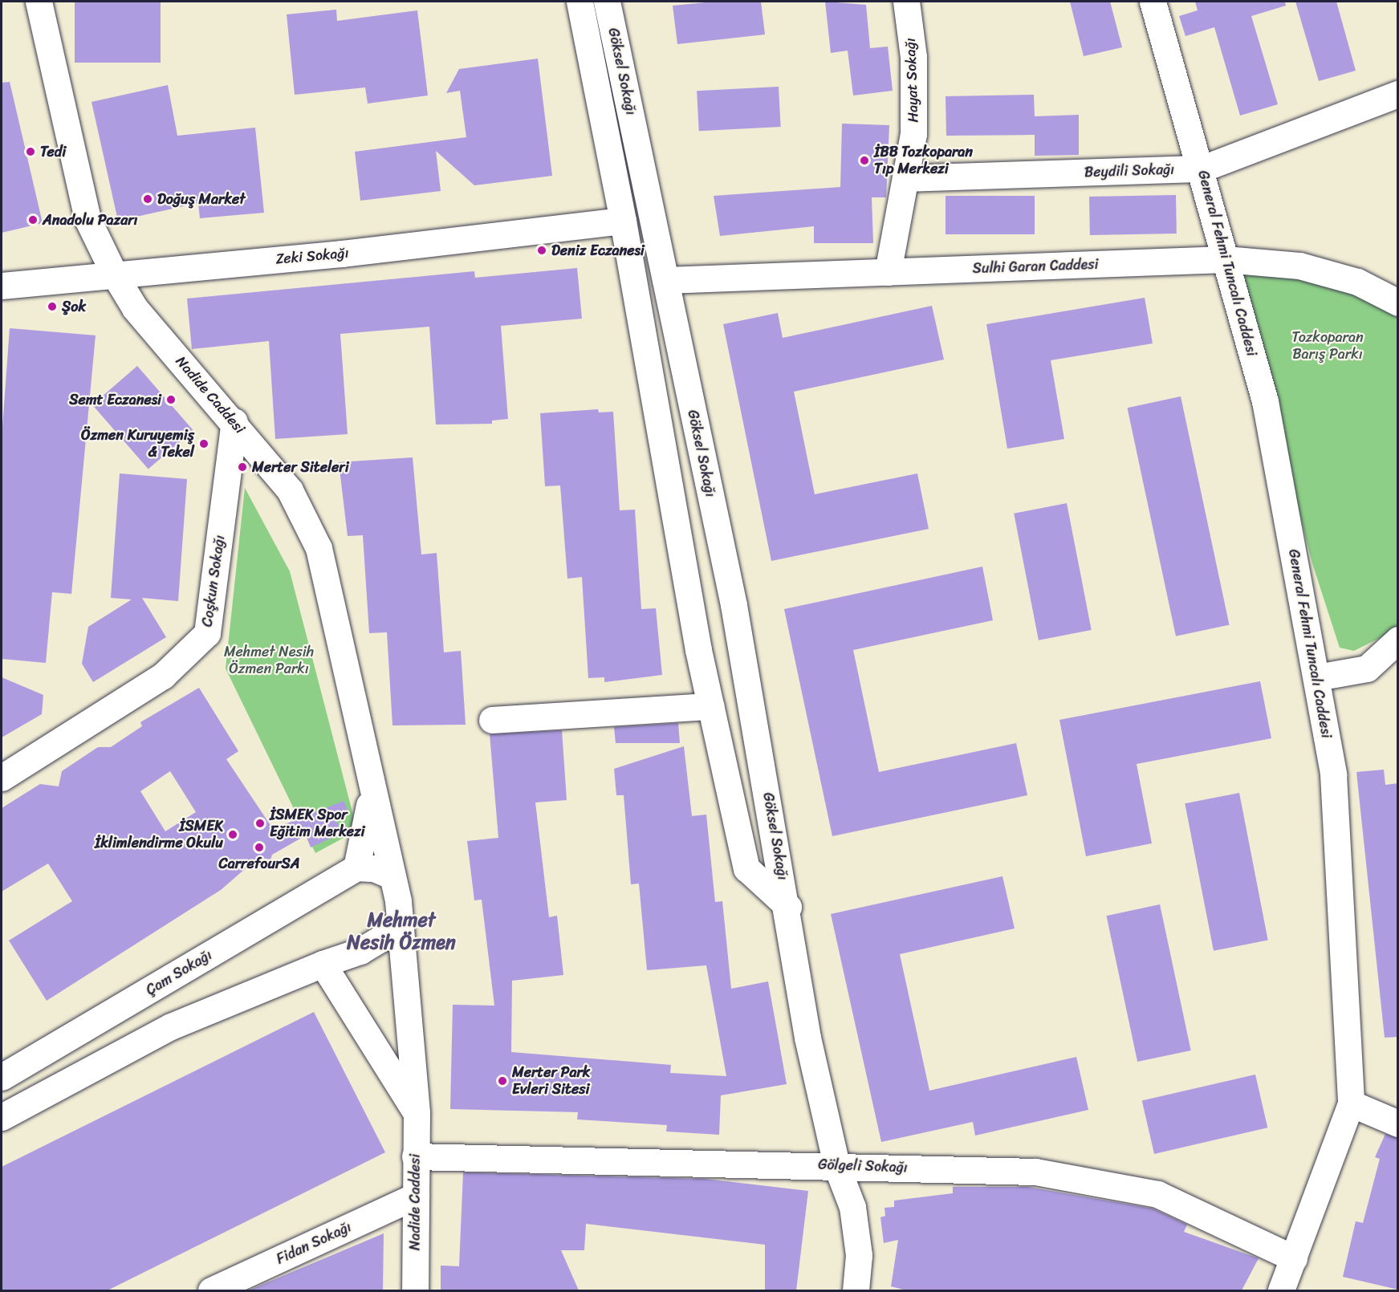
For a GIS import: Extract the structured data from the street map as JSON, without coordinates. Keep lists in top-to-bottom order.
{
  "streets": {
    "street": [
      "Göksel Sokağı",
      "Hayat Sokağı",
      "Beydili Sokağı",
      "Zeki Sokağı",
      "General Fehmi Tuncalı Caddesi",
      "Sulhi Garan Caddesi",
      "Nadide Caddesi",
      "Coşkun Sokağı",
      "Çam Sokağı",
      "Gölgeli Sokağı",
      "Fidan Sokağı"
    ]
  },
  "crossings": [
    ["Göksel Sokağı", "Zeki Sokağı"],
    ["Göksel Sokağı", "Sulhi Garan Caddesi"],
    ["Göksel Sokağı", "Gölgeli Sokağı"],
    ["Hayat Sokağı", "Beydili Sokağı"],
    ["Hayat Sokağı", "Sulhi Garan Caddesi"],
    ["Beydili Sokağı", "General Fehmi Tuncalı Caddesi"],
    ["Zeki Sokağı", "Nadide Caddesi"],
    ["General Fehmi Tuncalı Caddesi", "Sulhi Garan Caddesi"],
    ["General Fehmi Tuncalı Caddesi", "Gölgeli Sokağı"],
    ["Nadide Caddesi", "Coşkun Sokağı"],
    ["Nadide Caddesi", "Çam Sokağı"],
    ["Nadide Caddesi", "Gölgeli Sokağı"],
    ["Nadide Caddesi", "Fidan Sokağı"]
  ],
  "districts": ["Mehmet Nesih Özmen"],
  "parks": ["Tozkoparan Barış Parkı", "Mehmet Nesih Özmen Parkı"],
  "places": [
    "Tedi",
    "İBB Tozkoparan Tıp Merkezi",
    "Doğuş Market",
    "Anadolu Pazarı",
    "Deniz Eczanesi",
    "Şok",
    "Semt Eczanesi",
    "Özmen Kuruyemiş & Tekel",
    "Merter Siteleri",
    "İSMEK Spor Eğitim Merkezi",
    "İSMEK İklimlendirme Okulu",
    "CarrefourSA",
    "Merter Park Evleri Sitesi"
  ]
}
